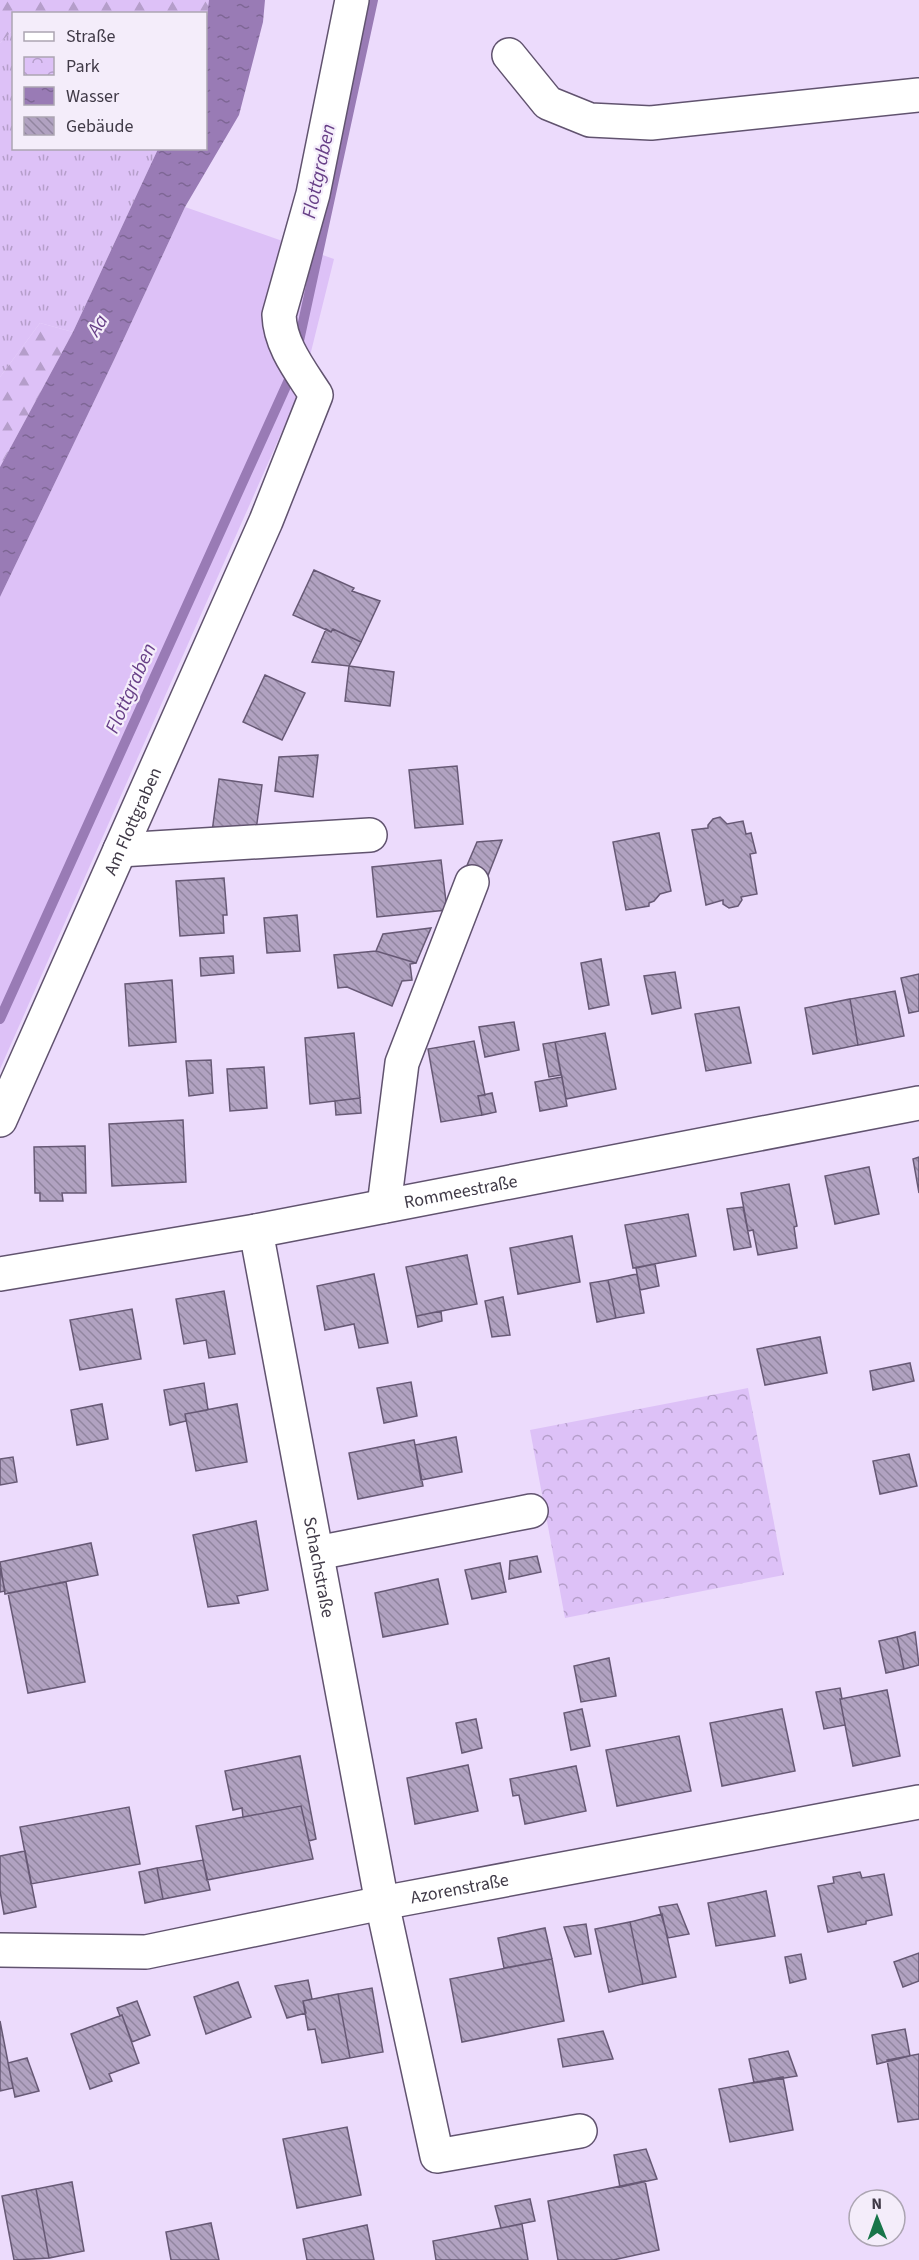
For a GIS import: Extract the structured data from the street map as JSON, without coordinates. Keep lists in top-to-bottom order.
{
  "streets": {
    "street": [
      "Am Flottgraben",
      "Rommeestraße",
      "Schachstraße",
      "Azorenstraße"
    ]
  },
  "crossings": [
    ["Rommeestraße", "Schachstraße"],
    ["Schachstraße", "Azorenstraße"]
  ],
  "water": ["Flottgraben", "Aa"],
  "legend": [
    "Straße",
    "Park",
    "Wasser",
    "Gebäude"
  ],
  "north": "top"
}
